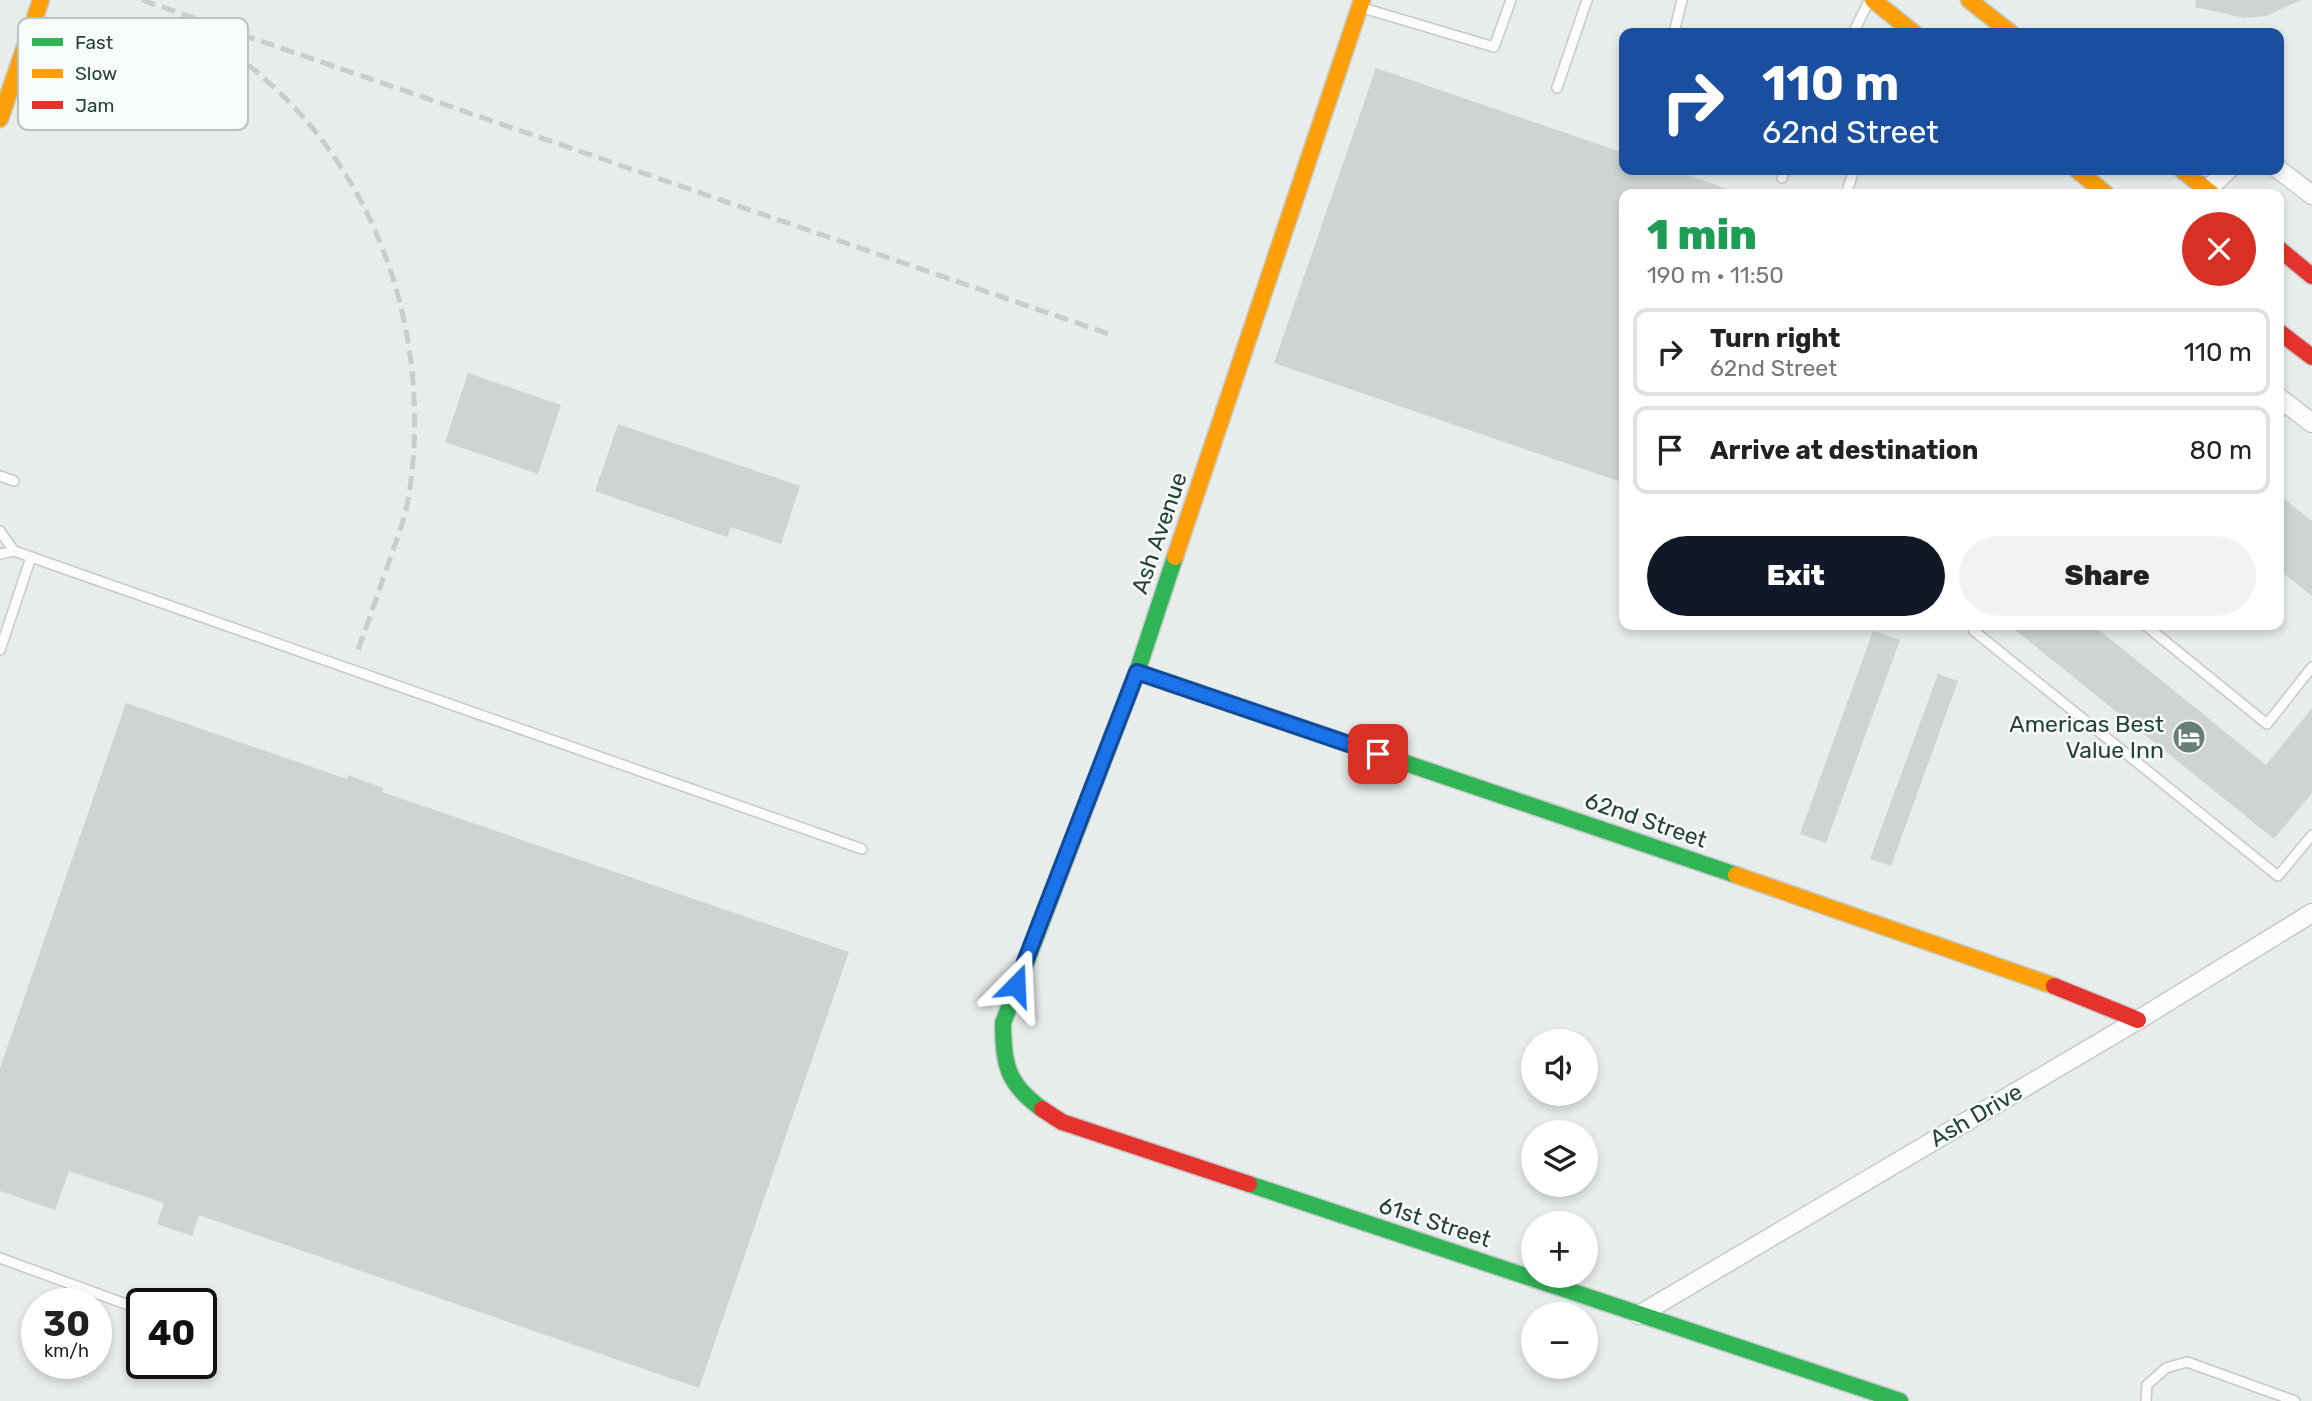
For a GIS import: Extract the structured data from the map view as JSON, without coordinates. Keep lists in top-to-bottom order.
{
  "streets": {
    "main road": ["Ash Avenue", "62nd Street", "61st Street"],
    "street": ["Ash Drive"]
  },
  "crossings": [
    ["Ash Avenue", "62nd Street"],
    ["Ash Avenue", "61st Street"],
    ["62nd Street", "Ash Drive"],
    ["Ash Drive", "61st Street"]
  ],
  "places": {
    "hotel": ["Americas Best Value Inn"]
  },
  "legend": ["Fast", "Slow", "Jam"],
  "page": {
    "turn": ["110 m", "62nd Street"],
    "heading": ["1 min", "190 m · 11:50"],
    "list": [
      {
        "name": "Turn right",
        "note": "62nd Street",
        "value": "110 m"
      },
      {
        "name": "Arrive at destination",
        "value": "80 m"
      }
    ],
    "buttons": ["Exit", "Share"],
    "map_buttons": ["+", "−"],
    "speed": "30 km/h",
    "limit": "40"
  }
}
